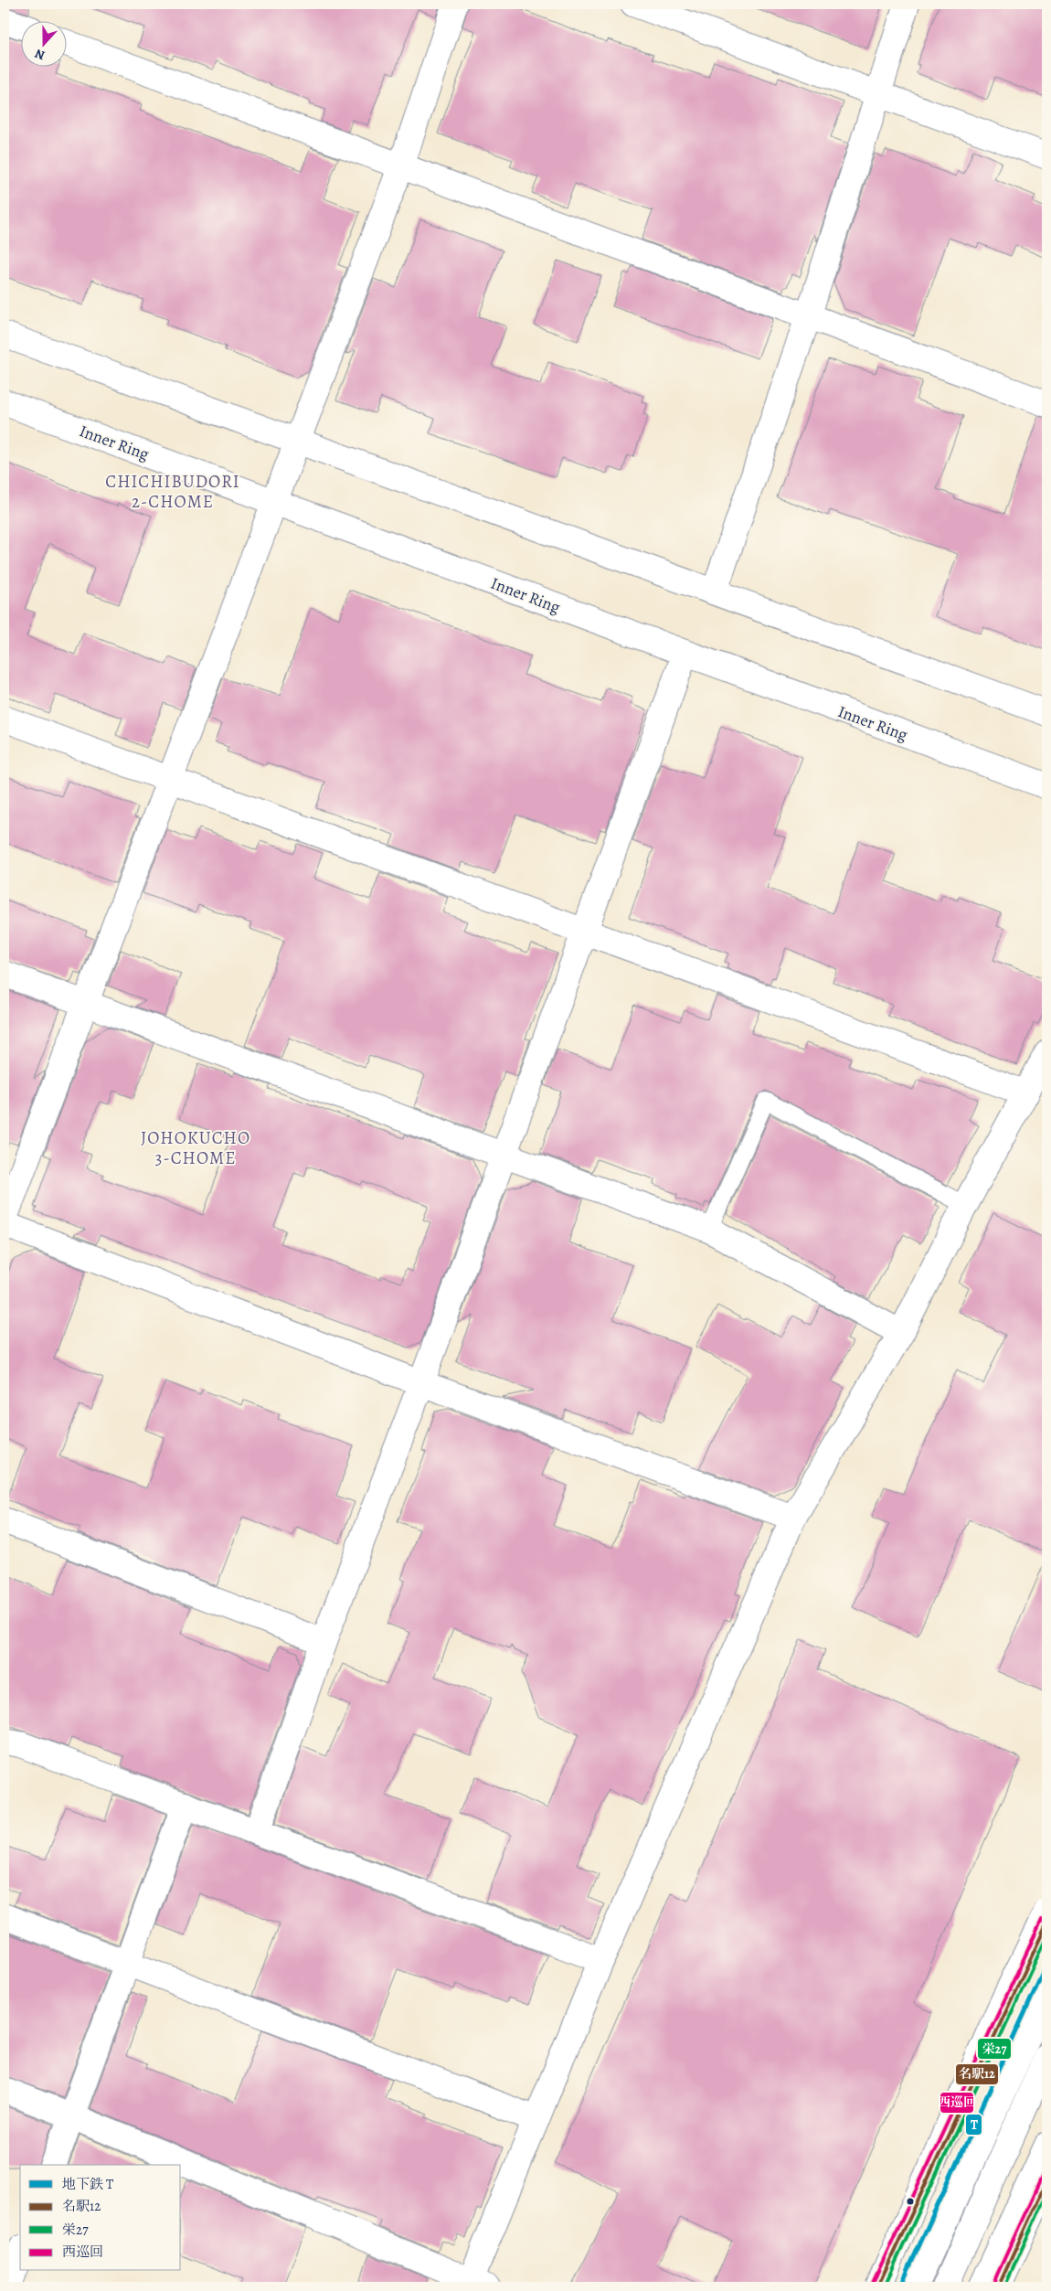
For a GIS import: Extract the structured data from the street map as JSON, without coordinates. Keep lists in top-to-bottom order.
{
  "streets": {
    "main road": ["Inner Ring"]
  },
  "districts": ["CHICHIBUDORI 2-CHOME", "JOHOKUCHO 3-CHOME"],
  "lines": [
    "transit line 西巡回",
    "transit line 名駅12",
    "transit line 栄27",
    "metro line T"
  ],
  "legend": [
    "地下鉄 T",
    "名駅12",
    "栄27",
    "西巡回"
  ],
  "north": "bottom"
}
